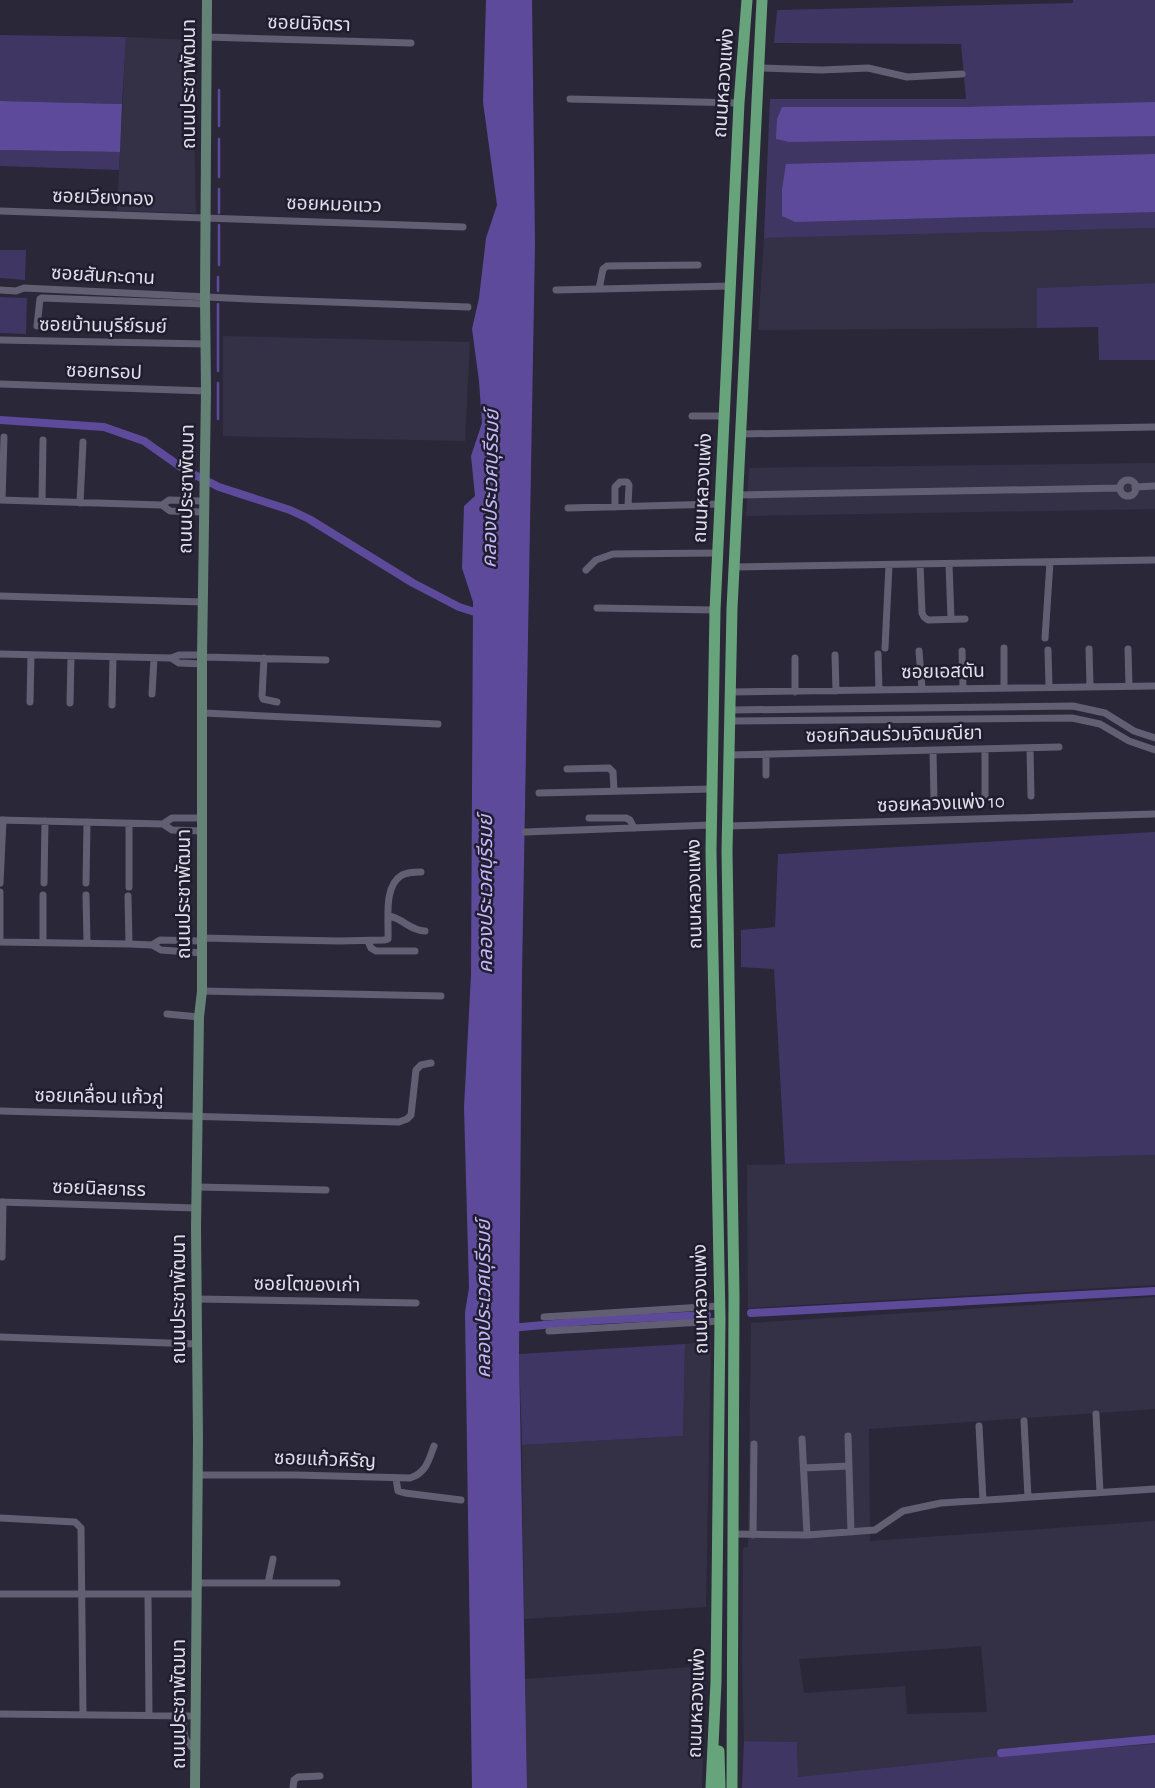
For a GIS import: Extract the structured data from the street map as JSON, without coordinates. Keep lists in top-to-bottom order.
{
  "streets": {
    "main road": ["ถนนหลวงแพ่ง"],
    "street": [
      "ซอยนิจิตรา",
      "ถนนประชาพัฒนา",
      "ซอยเวียงทอง",
      "ซอยหมอแวว",
      "ซอยสันกะดาน",
      "ซอยบ้านบุรีย์รมย์",
      "ซอยทรอป",
      "ซอยเอสตัน",
      "ซอยทิวสนร่วมจิตมณียา",
      "ซอยหลวงแพ่ง 10",
      "ซอยเคลื่อน แก้วภู่",
      "ซอยนิลยาธร",
      "ซอยโตของเก่า",
      "ซอยแก้วหิรัญ"
    ]
  },
  "crossings": [
    ["ซอยนิจิตรา", "ถนนประชาพัฒนา"],
    ["ถนนหลวงแพ่ง", "ซอยเอสตัน"],
    ["ถนนหลวงแพ่ง", "ซอยทิวสนร่วมจิตมณียา"],
    ["ถนนหลวงแพ่ง", "ซอยหลวงแพ่ง 10"],
    ["ถนนประชาพัฒนา", "ซอยเวียงทอง"],
    ["ถนนประชาพัฒนา", "ซอยหมอแวว"],
    ["ถนนประชาพัฒนา", "ซอยสันกะดาน"],
    ["ถนนประชาพัฒนา", "ซอยบ้านบุรีย์รมย์"],
    ["ถนนประชาพัฒนา", "ซอยทรอป"],
    ["ถนนประชาพัฒนา", "ซอยเคลื่อน แก้วภู่"],
    ["ถนนประชาพัฒนา", "ซอยนิลยาธร"],
    ["ถนนประชาพัฒนา", "ซอยโตของเก่า"],
    ["ถนนประชาพัฒนา", "ซอยแก้วหิรัญ"],
    ["ซอยเวียงทอง", "ซอยหมอแวว"]
  ],
  "water": ["คลองประเวศบุรีรมย์"]
}
